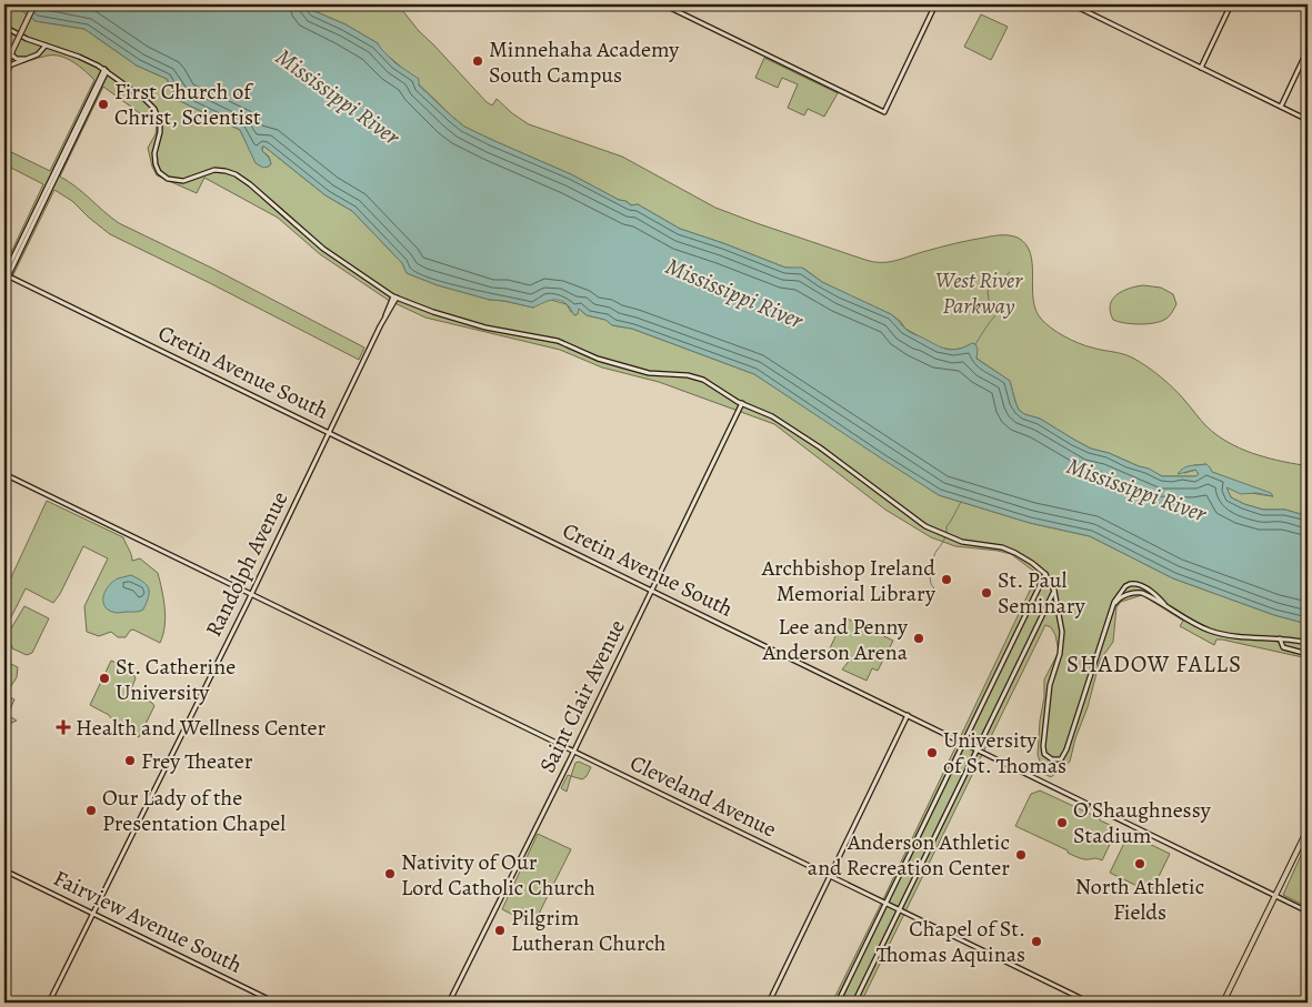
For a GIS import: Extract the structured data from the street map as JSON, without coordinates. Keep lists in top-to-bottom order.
{
  "streets": {
    "street": [
      "Cretin Avenue South",
      "Randolph Avenue",
      "Saint Clair Avenue",
      "Cleveland Avenue",
      "Fairview Avenue South"
    ]
  },
  "crossings": [
    ["Cretin Avenue South", "Randolph Avenue"],
    ["Cretin Avenue South", "Saint Clair Avenue"],
    ["Randolph Avenue", "Cleveland Avenue"],
    ["Randolph Avenue", "Fairview Avenue South"],
    ["Saint Clair Avenue", "Cleveland Avenue"]
  ],
  "districts": ["SHADOW FALLS"],
  "water": ["Mississippi River"],
  "parks": ["West River Parkway"],
  "places": {
    "other": [
      "Minnehaha Academy South Campus",
      "First Church of Christ, Scientist",
      "Archbishop Ireland Memorial Library",
      "St. Paul Seminary",
      "Lee and Penny Anderson Arena",
      "St. Catherine University",
      "University of St. Thomas",
      "Frey Theater",
      "Our Lady of the Presentation Chapel",
      "O’Shaughnessy Stadium",
      "Anderson Athletic and Recreation Center",
      "North Athletic Fields",
      "Nativity of Our Lord Catholic Church",
      "Pilgrim Lutheran Church",
      "Chapel of St. Thomas Aquinas"
    ],
    "health": ["Health and Wellness Center"]
  }
}
